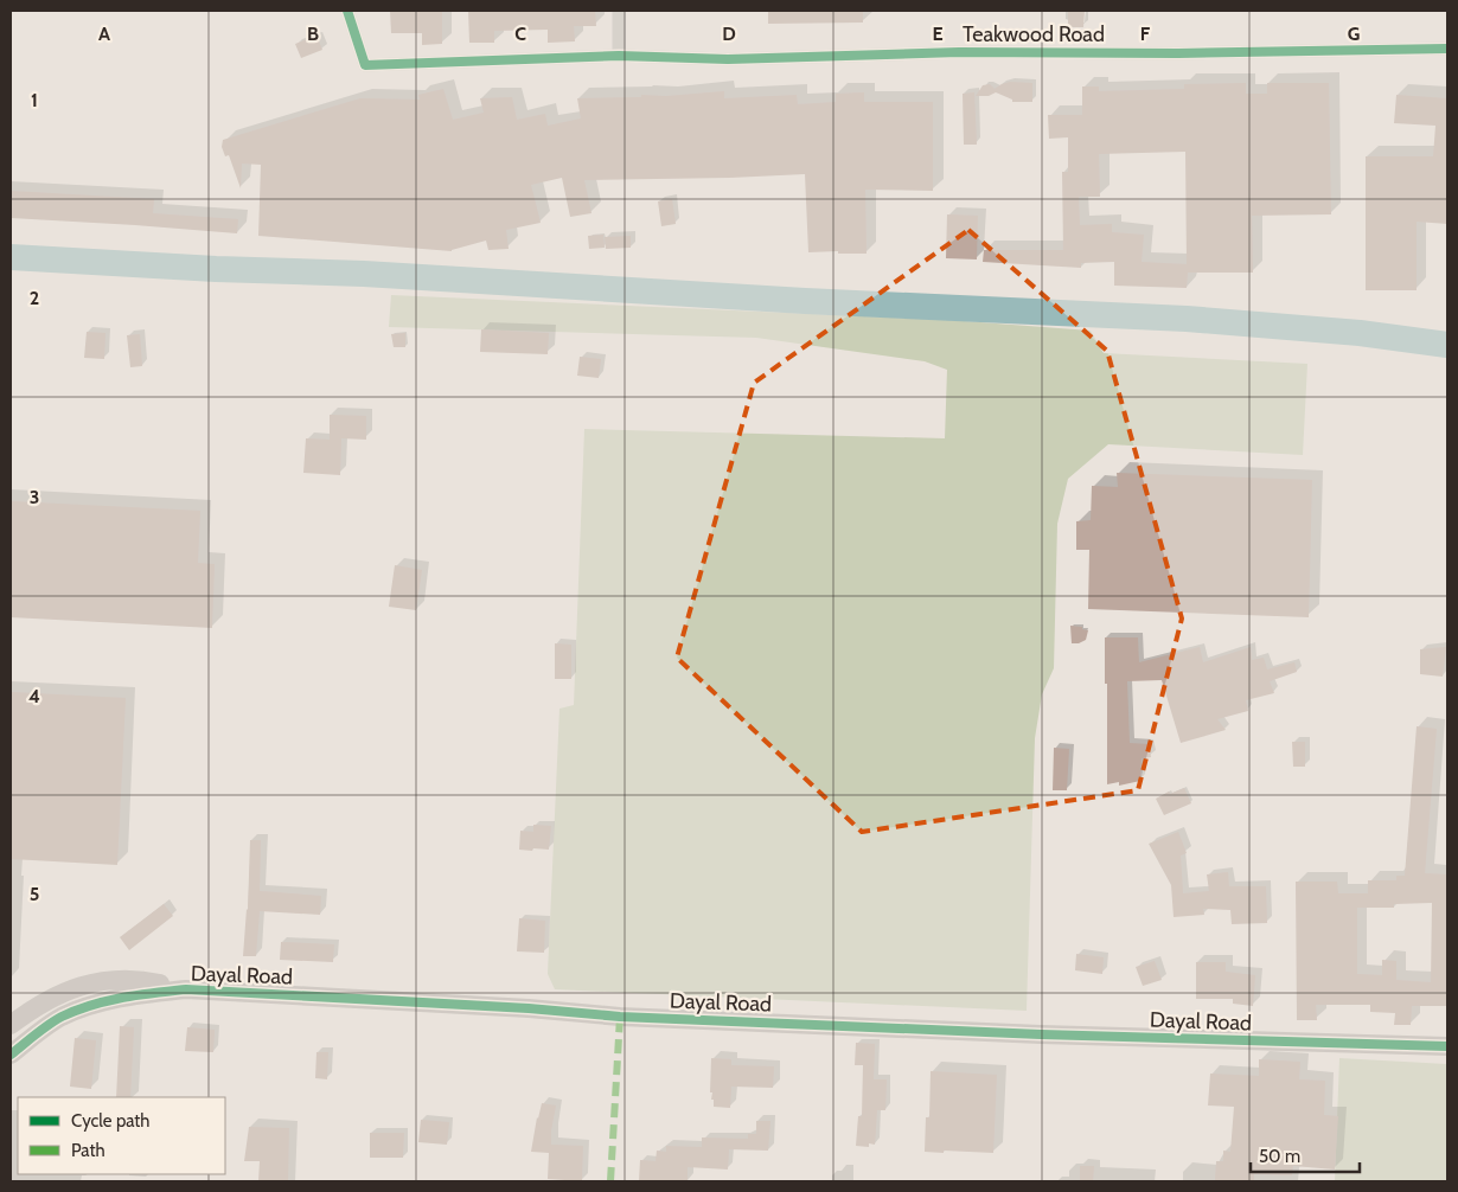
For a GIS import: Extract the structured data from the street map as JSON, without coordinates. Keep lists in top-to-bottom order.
{
  "streets": {
    "street": ["Teakwood Road", "Dayal Road"]
  },
  "legend": ["Cycle path", "Path"],
  "scale_bar": "50 m",
  "grid": {
    "columns": [
      "A",
      "B",
      "C",
      "D",
      "E",
      "F",
      "G"
    ],
    "rows": [
      "1",
      "2",
      "3",
      "4",
      "5"
    ]
  }
}
